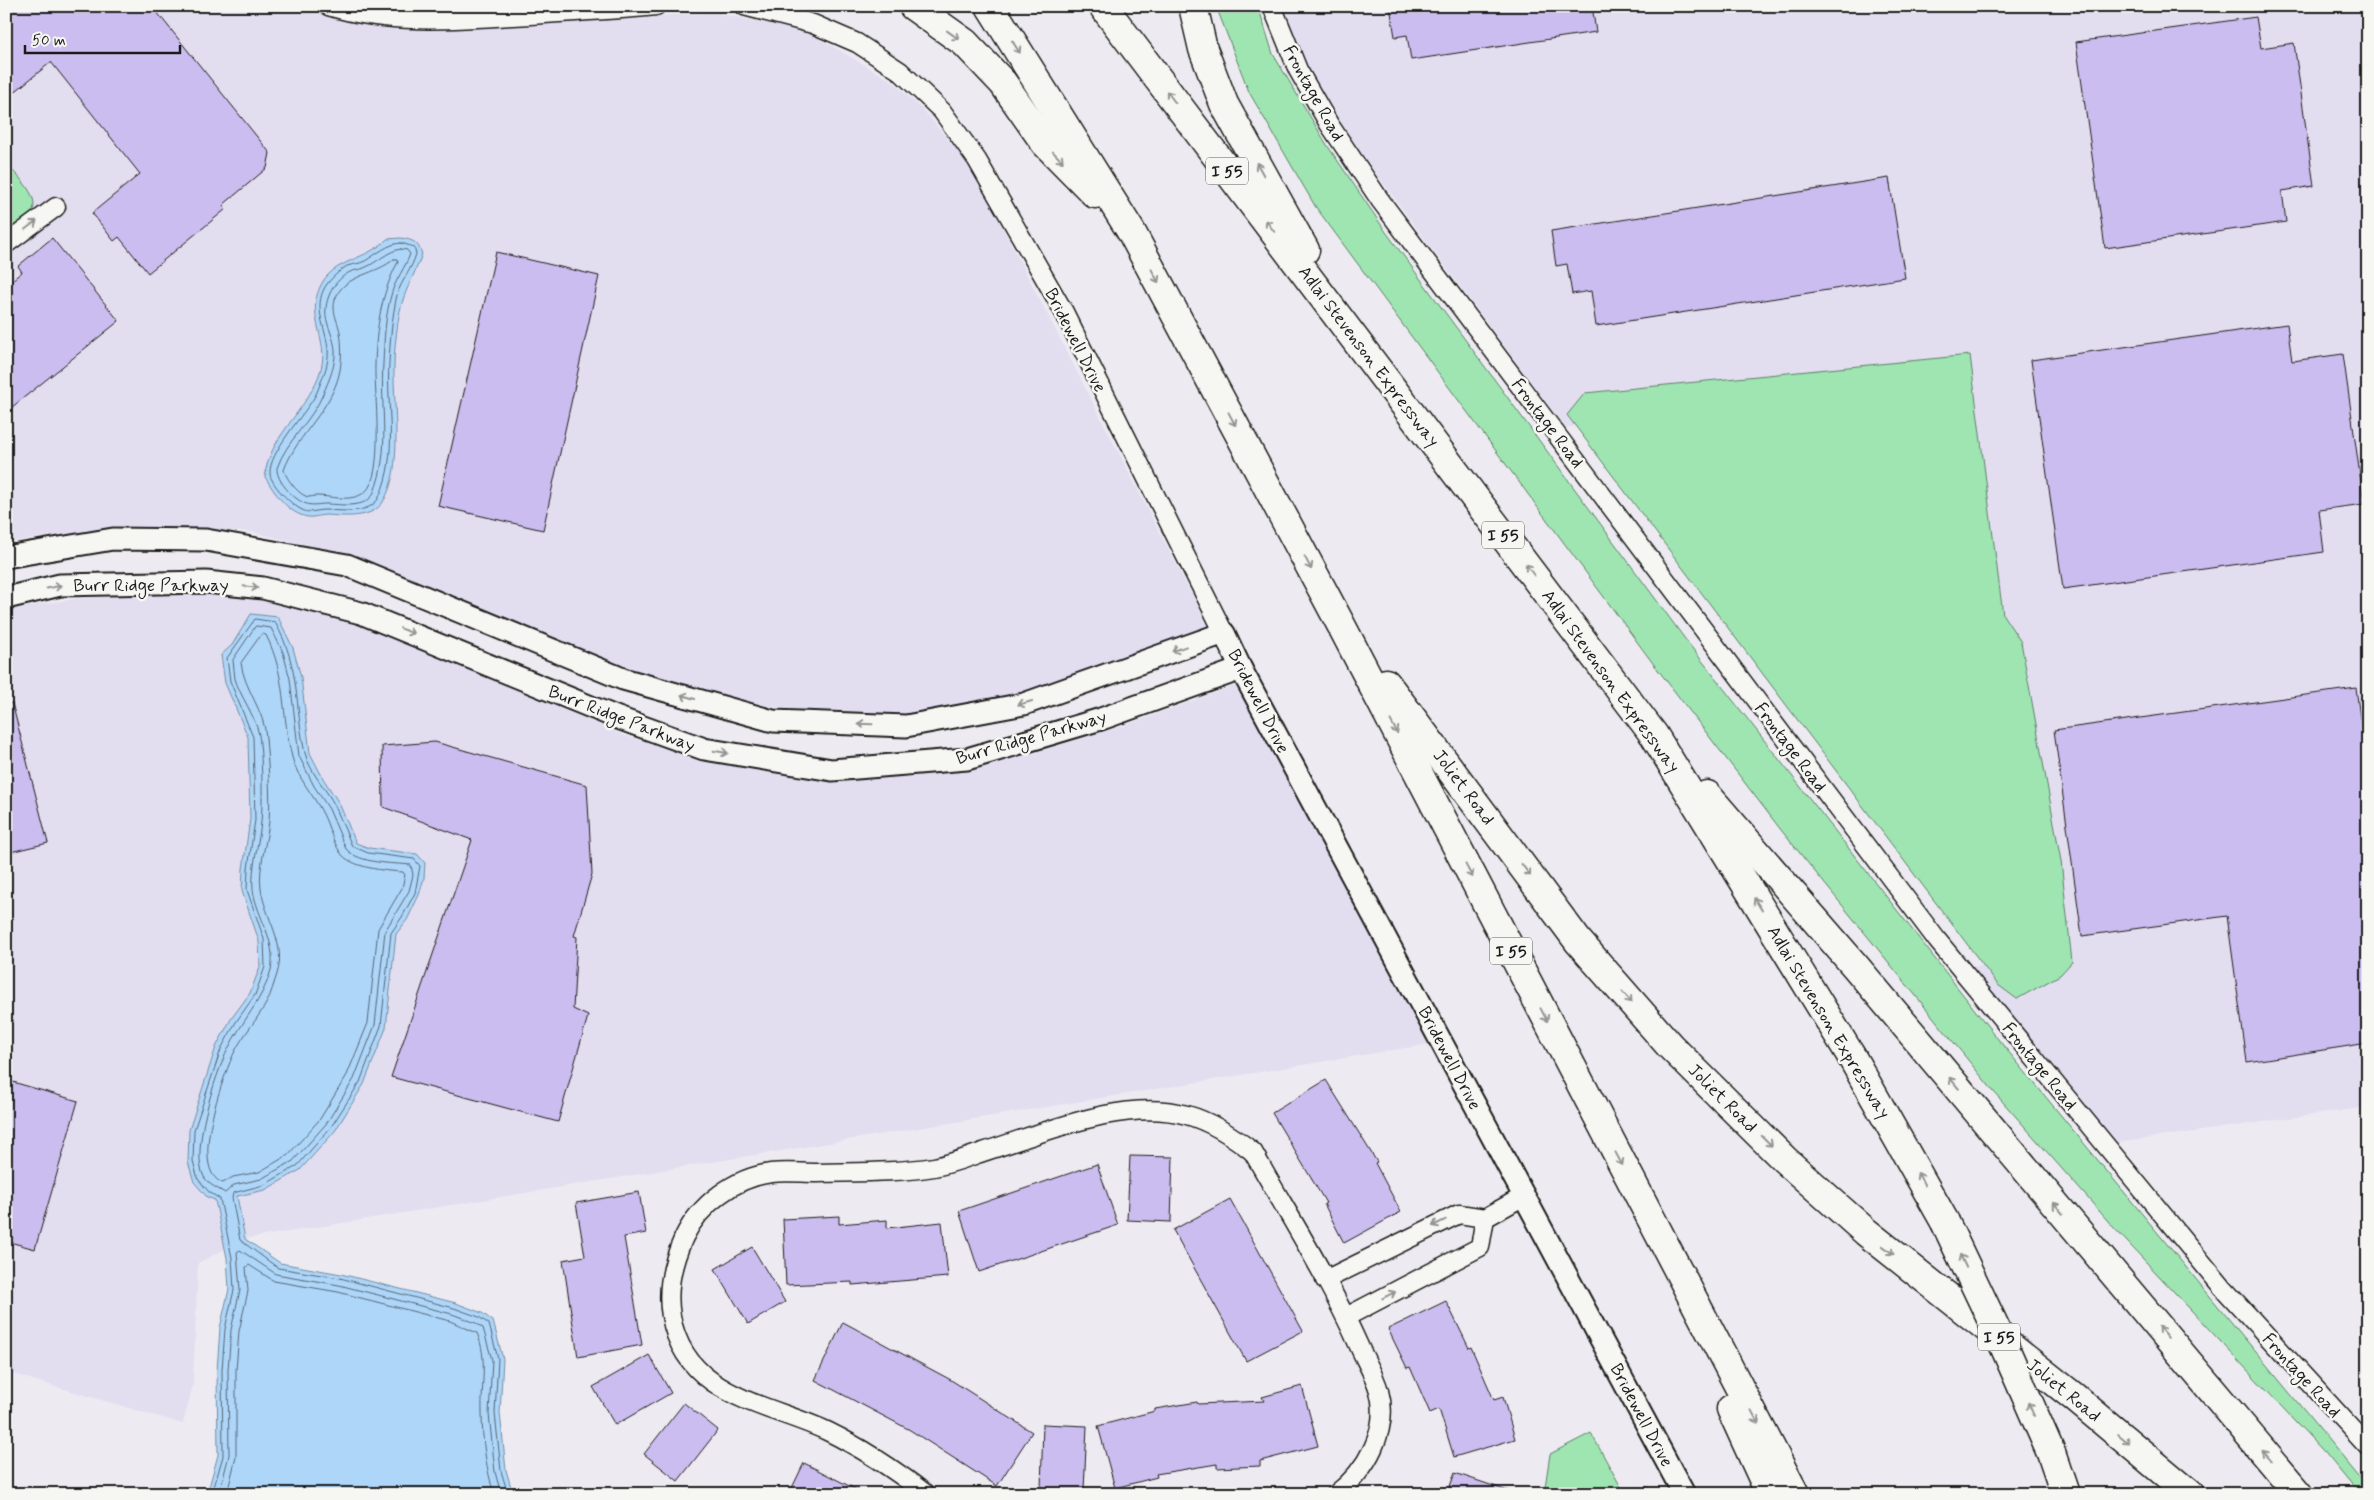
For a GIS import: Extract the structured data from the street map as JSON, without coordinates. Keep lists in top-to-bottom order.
{
  "streets": {
    "highway": ["I 55", "Adlai Stevenson Expressway", "Joliet Road"],
    "street": ["Frontage Road", "Bridewell Drive", "Burr Ridge Parkway"]
  },
  "crossings": [
    ["I 55", "Joliet Road"],
    ["Bridewell Drive", "Burr Ridge Parkway"]
  ],
  "scale_bar": "50 m"
}
